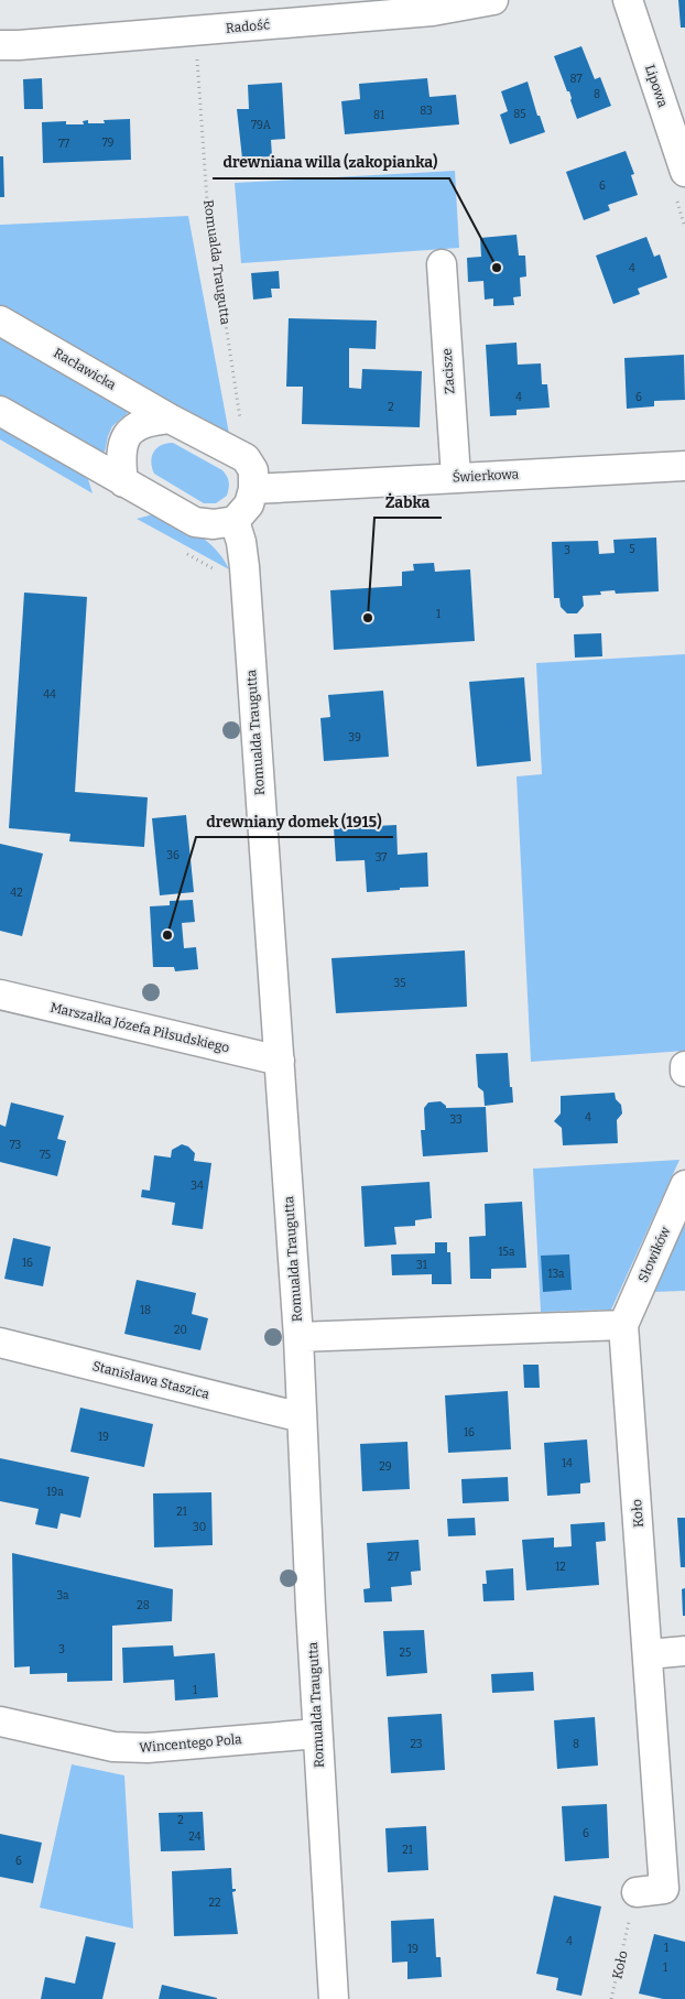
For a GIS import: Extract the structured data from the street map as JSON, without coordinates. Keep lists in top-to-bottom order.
{
  "streets": {
    "street": [
      "Radość",
      "Lipowa",
      "Romualda Traugutta",
      "Racławicka",
      "Zacisze",
      "Świerkowa",
      "Marszałka Józefa Piłsudskiego",
      "Słowików",
      "Stanisława Staszica",
      "Koło",
      "Wincentego Pola"
    ]
  },
  "crossings": [
    ["Radość", "Romualda Traugutta"],
    ["Romualda Traugutta", "Racławicka"],
    ["Romualda Traugutta", "Świerkowa"],
    ["Romualda Traugutta", "Marszałka Józefa Piłsudskiego"],
    ["Romualda Traugutta", "Stanisława Staszica"],
    ["Romualda Traugutta", "Wincentego Pola"],
    ["Racławicka", "Świerkowa"],
    ["Zacisze", "Świerkowa"],
    ["Słowików", "Koło"]
  ],
  "places": ["drewniana willa (zakopianka)", "Żabka", "drewniany domek (1915)"],
  "house_numbers": [
    "87",
    "8",
    "83",
    "85",
    "81",
    "79A",
    "79",
    "77",
    "6",
    "4",
    "4",
    "6",
    "2",
    "5",
    "3",
    "1",
    "44",
    "39",
    "36",
    "37",
    "42",
    "35",
    "4",
    "33",
    "73",
    "75",
    "34",
    "15a",
    "16",
    "31",
    "13a",
    "18",
    "20",
    "16",
    "19",
    "14",
    "29",
    "19a",
    "21",
    "30",
    "27",
    "12",
    "3a",
    "28",
    "3",
    "25",
    "1",
    "23",
    "8",
    "2",
    "6",
    "24",
    "21",
    "6",
    "22",
    "4",
    "1",
    "19",
    "1"
  ]
}
